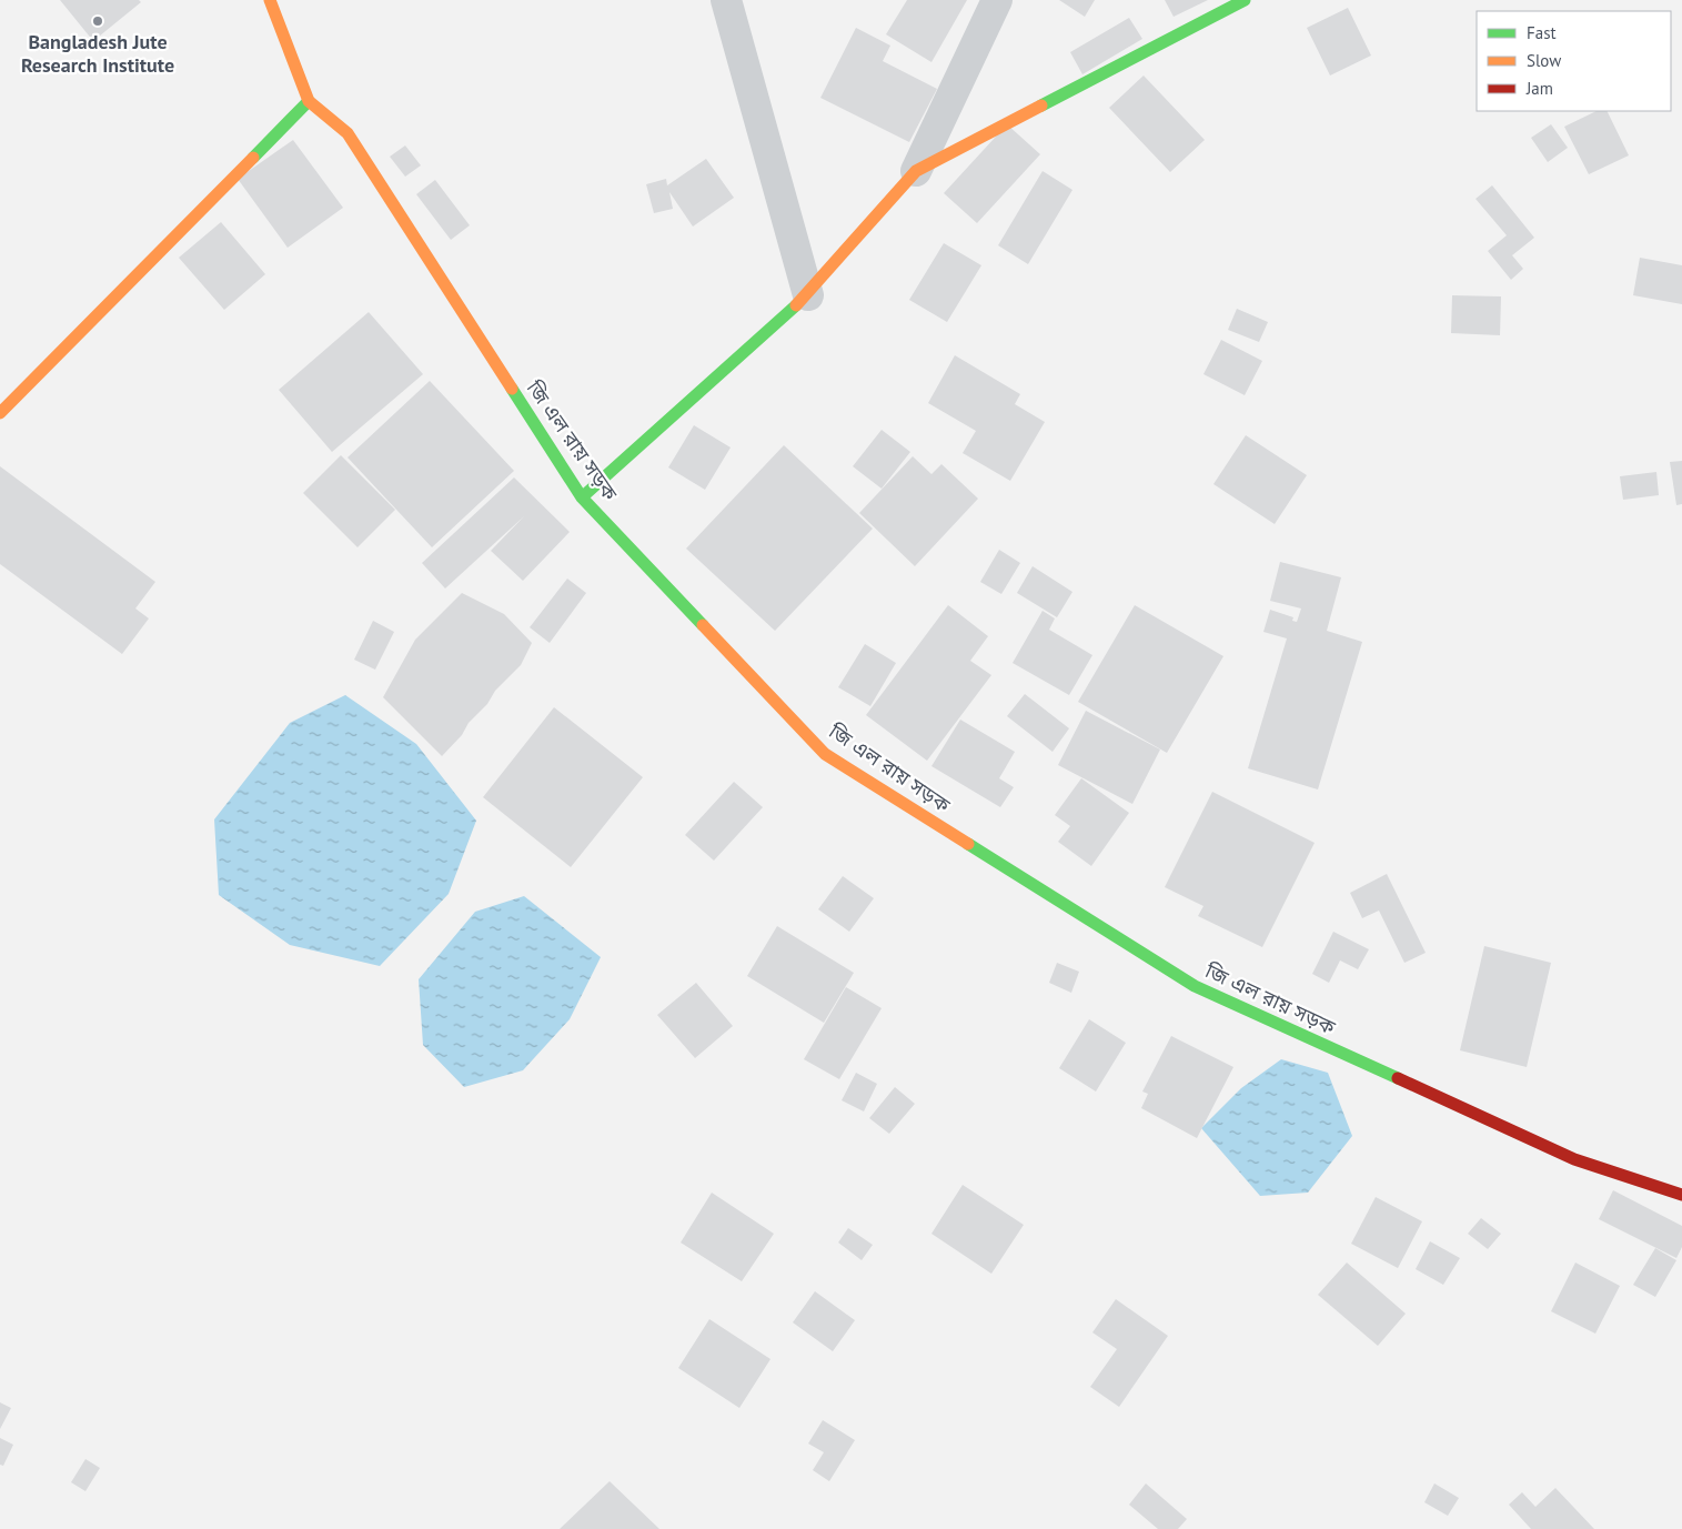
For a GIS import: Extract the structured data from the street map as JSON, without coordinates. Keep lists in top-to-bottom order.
{
  "streets": {
    "main road": ["জি এল রায় সড়ক"]
  },
  "places": ["Bangladesh Jute Research Institute"],
  "legend": ["Fast", "Slow", "Jam"]
}
